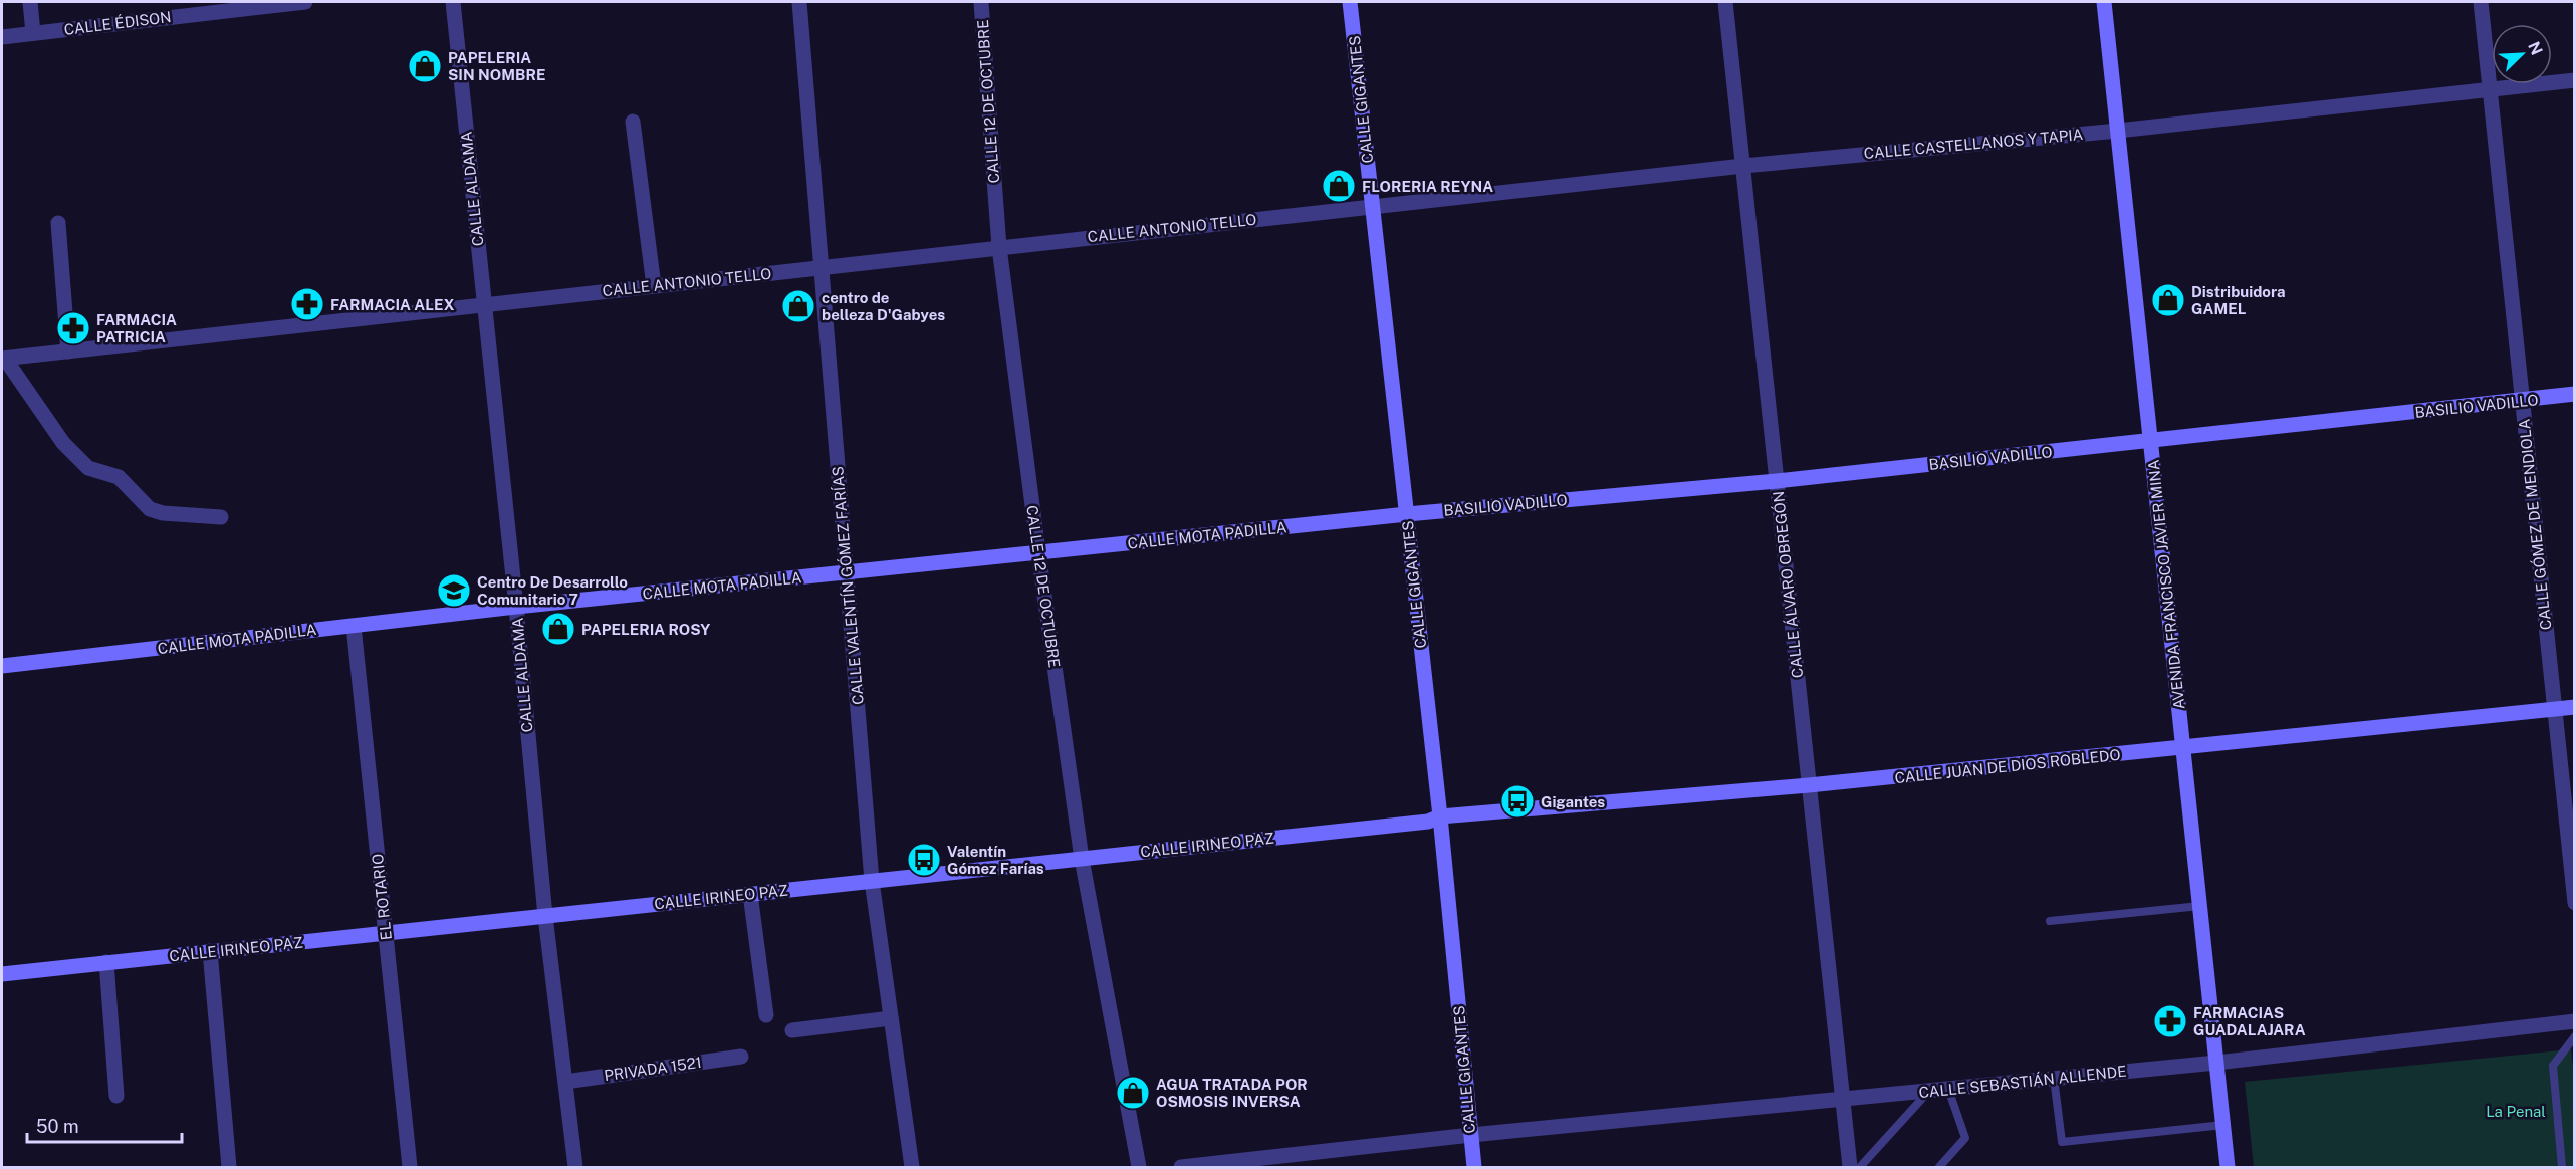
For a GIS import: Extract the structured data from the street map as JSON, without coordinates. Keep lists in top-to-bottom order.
{
  "streets": {
    "street": [
      "CALLE ÉDISON",
      "CALLE GIGANTES",
      "CALLE 12 DE OCTUBRE",
      "CALLE CASTELLANOS Y TAPIA",
      "CALLE ALDAMA",
      "CALLE ANTONIO TELLO",
      "BASILIO VADILLO",
      "CALLE GÓMEZ DE MENDIOLA",
      "CALLE MOTA PADILLA",
      "CALLE ÁLVARO OBREGÓN",
      "AVENIDA FRANCISCO JAVIER MINA",
      "CALLE VALENTÍN GÓMEZ FARÍAS",
      "CALLE JUAN DE DIOS ROBLEDO",
      "CALLE IRINEO PAZ",
      "EL ROTARIO",
      "PRIVADA 1521",
      "CALLE SEBASTIÁN ALLENDE"
    ]
  },
  "crossings": [
    ["CALLE GIGANTES", "CALLE CASTELLANOS Y TAPIA"],
    ["CALLE GIGANTES", "CALLE ANTONIO TELLO"],
    ["CALLE GIGANTES", "BASILIO VADILLO"],
    ["CALLE GIGANTES", "CALLE MOTA PADILLA"],
    ["CALLE GIGANTES", "CALLE JUAN DE DIOS ROBLEDO"],
    ["CALLE GIGANTES", "CALLE IRINEO PAZ"],
    ["CALLE GIGANTES", "CALLE SEBASTIÁN ALLENDE"],
    ["CALLE 12 DE OCTUBRE", "CALLE ANTONIO TELLO"],
    ["CALLE 12 DE OCTUBRE", "CALLE MOTA PADILLA"],
    ["CALLE 12 DE OCTUBRE", "CALLE IRINEO PAZ"],
    ["CALLE CASTELLANOS Y TAPIA", "CALLE ANTONIO TELLO"],
    ["CALLE CASTELLANOS Y TAPIA", "CALLE GÓMEZ DE MENDIOLA"],
    ["CALLE CASTELLANOS Y TAPIA", "CALLE ÁLVARO OBREGÓN"],
    ["CALLE CASTELLANOS Y TAPIA", "AVENIDA FRANCISCO JAVIER MINA"],
    ["CALLE ALDAMA", "CALLE ANTONIO TELLO"],
    ["CALLE ALDAMA", "CALLE MOTA PADILLA"],
    ["CALLE ALDAMA", "CALLE IRINEO PAZ"],
    ["CALLE ALDAMA", "PRIVADA 1521"],
    ["CALLE ANTONIO TELLO", "CALLE VALENTÍN GÓMEZ FARÍAS"],
    ["BASILIO VADILLO", "CALLE GÓMEZ DE MENDIOLA"],
    ["BASILIO VADILLO", "CALLE MOTA PADILLA"],
    ["BASILIO VADILLO", "CALLE ÁLVARO OBREGÓN"],
    ["BASILIO VADILLO", "AVENIDA FRANCISCO JAVIER MINA"],
    ["CALLE GÓMEZ DE MENDIOLA", "CALLE JUAN DE DIOS ROBLEDO"],
    ["CALLE MOTA PADILLA", "CALLE VALENTÍN GÓMEZ FARÍAS"],
    ["CALLE MOTA PADILLA", "EL ROTARIO"],
    ["CALLE ÁLVARO OBREGÓN", "CALLE JUAN DE DIOS ROBLEDO"],
    ["CALLE ÁLVARO OBREGÓN", "CALLE SEBASTIÁN ALLENDE"],
    ["AVENIDA FRANCISCO JAVIER MINA", "CALLE JUAN DE DIOS ROBLEDO"],
    ["AVENIDA FRANCISCO JAVIER MINA", "CALLE SEBASTIÁN ALLENDE"],
    ["CALLE VALENTÍN GÓMEZ FARÍAS", "CALLE IRINEO PAZ"],
    ["CALLE JUAN DE DIOS ROBLEDO", "CALLE IRINEO PAZ"],
    ["CALLE IRINEO PAZ", "EL ROTARIO"]
  ],
  "parks": ["La Penal"],
  "places": {
    "shop": [
      "PAPELERIA SIN NOMBRE",
      "FLORERIA REYNA",
      "Distribuidora GAMEL",
      "centro de belleza D'Gabyes",
      "PAPELERIA ROSY",
      "AGUA TRATADA POR OSMOSIS INVERSA"
    ],
    "pharmacy": ["FARMACIA ALEX", "FARMACIA PATRICIA", "FARMACIAS GUADALAJARA"],
    "school or university": ["Centro De Desarrollo Comunitario 7"],
    "bus stop": ["Gigantes", "Valentín Gómez Farías"]
  },
  "scale_bar": "50 m",
  "north": "top right"
}
